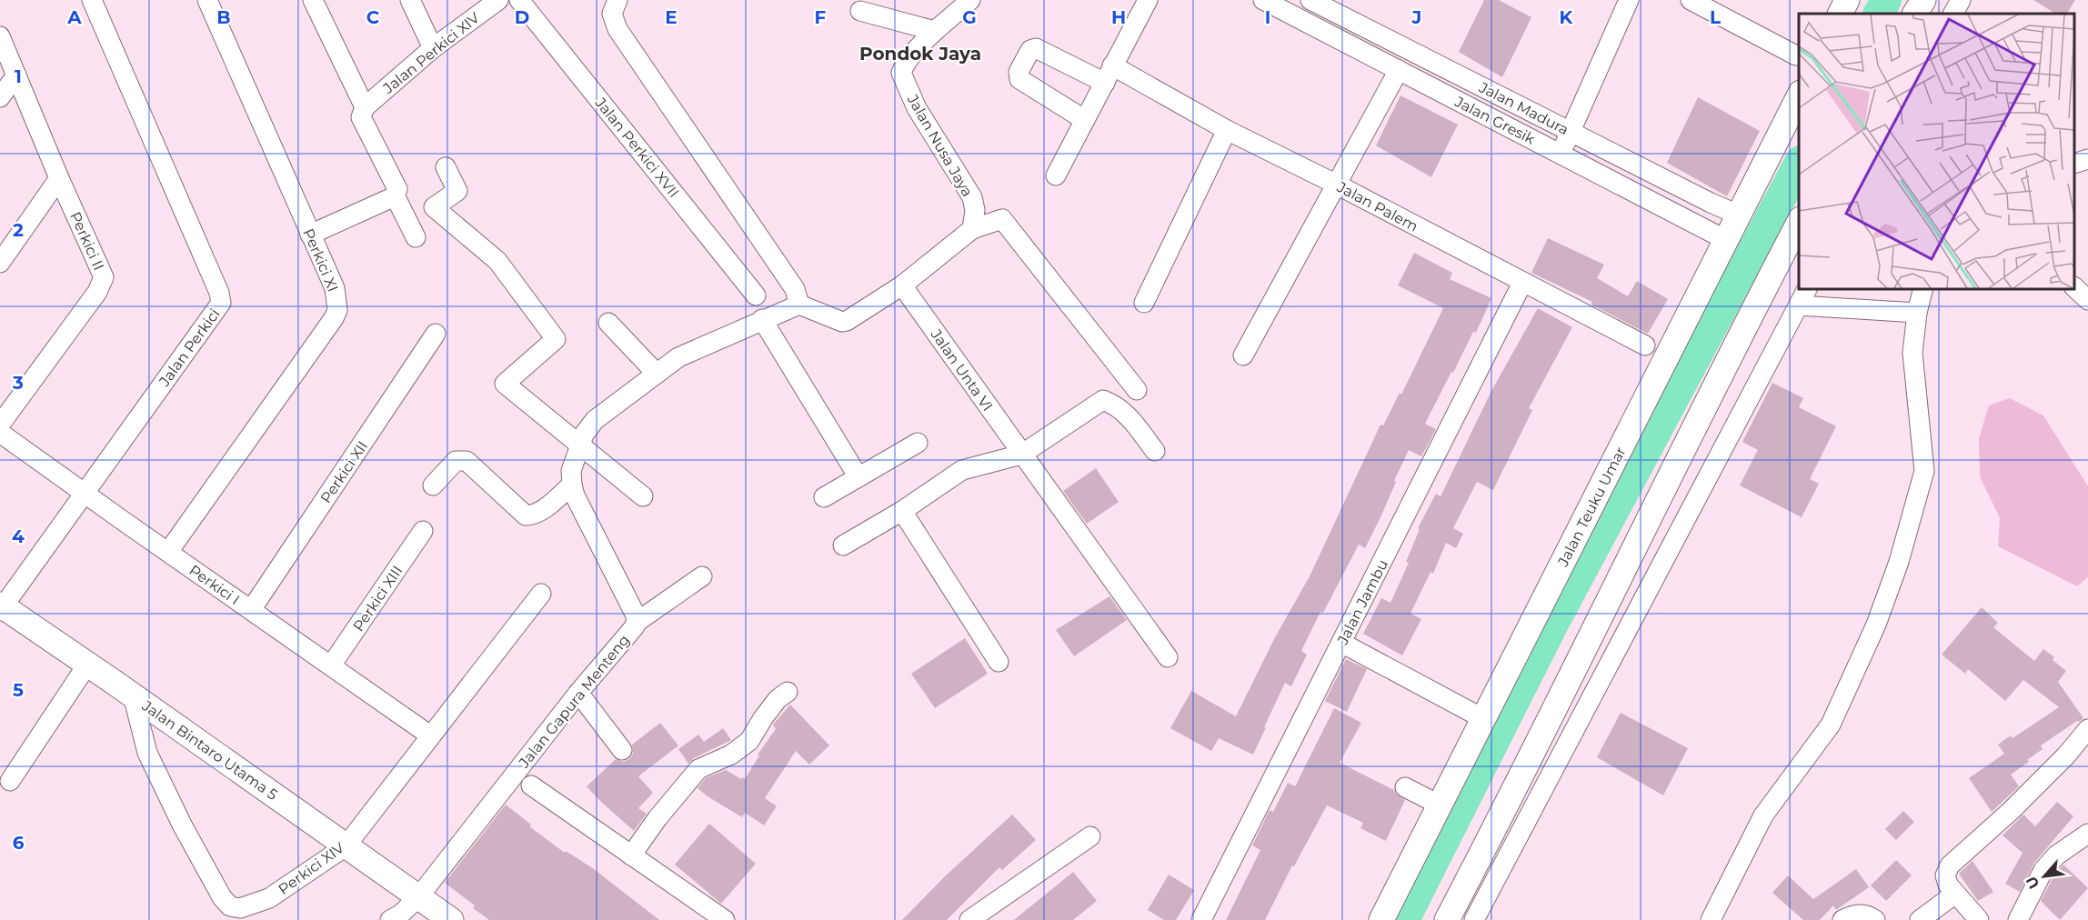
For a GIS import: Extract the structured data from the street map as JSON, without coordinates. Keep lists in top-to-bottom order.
{
  "streets": {
    "main road": ["Jalan Teuku Umar", "Jalan Bintaro Utama 5"],
    "street": [
      "Jalan Perkici XIV",
      "Jalan Madura",
      "Jalan Gresik",
      "Jalan Nusa Jaya",
      "Jalan Perkici XVII",
      "Jalan Palem",
      "Perkici II",
      "Perkici XI",
      "Jalan Perkici",
      "Jalan Unta VI",
      "Perkici XII",
      "Perkici I",
      "Perkici XIII",
      "Jalan Jambu",
      "Jalan Gapura Menteng",
      "Perkici XIV"
    ]
  },
  "crossings": [
    ["Jalan Madura", "Jalan Teuku Umar"],
    ["Jalan Gresik", "Jalan Teuku Umar"],
    ["Jalan Palem", "Jalan Jambu"],
    ["Perkici XI", "Perkici I"],
    ["Jalan Perkici", "Perkici I"],
    ["Jalan Perkici", "Jalan Bintaro Utama 5"],
    ["Perkici XII", "Perkici I"],
    ["Perkici I", "Perkici XIII"],
    ["Perkici I", "Perkici XIV"],
    ["Jalan Gapura Menteng", "Jalan Bintaro Utama 5"],
    ["Jalan Bintaro Utama 5", "Perkici XIV"]
  ],
  "districts": ["Pondok Jaya"],
  "north": "bottom left",
  "grid": {
    "columns": [
      "A",
      "B",
      "C",
      "D",
      "E",
      "F",
      "G",
      "H",
      "I",
      "J",
      "K",
      "L"
    ],
    "rows": [
      "1",
      "2",
      "3",
      "4",
      "5",
      "6"
    ]
  }
}
